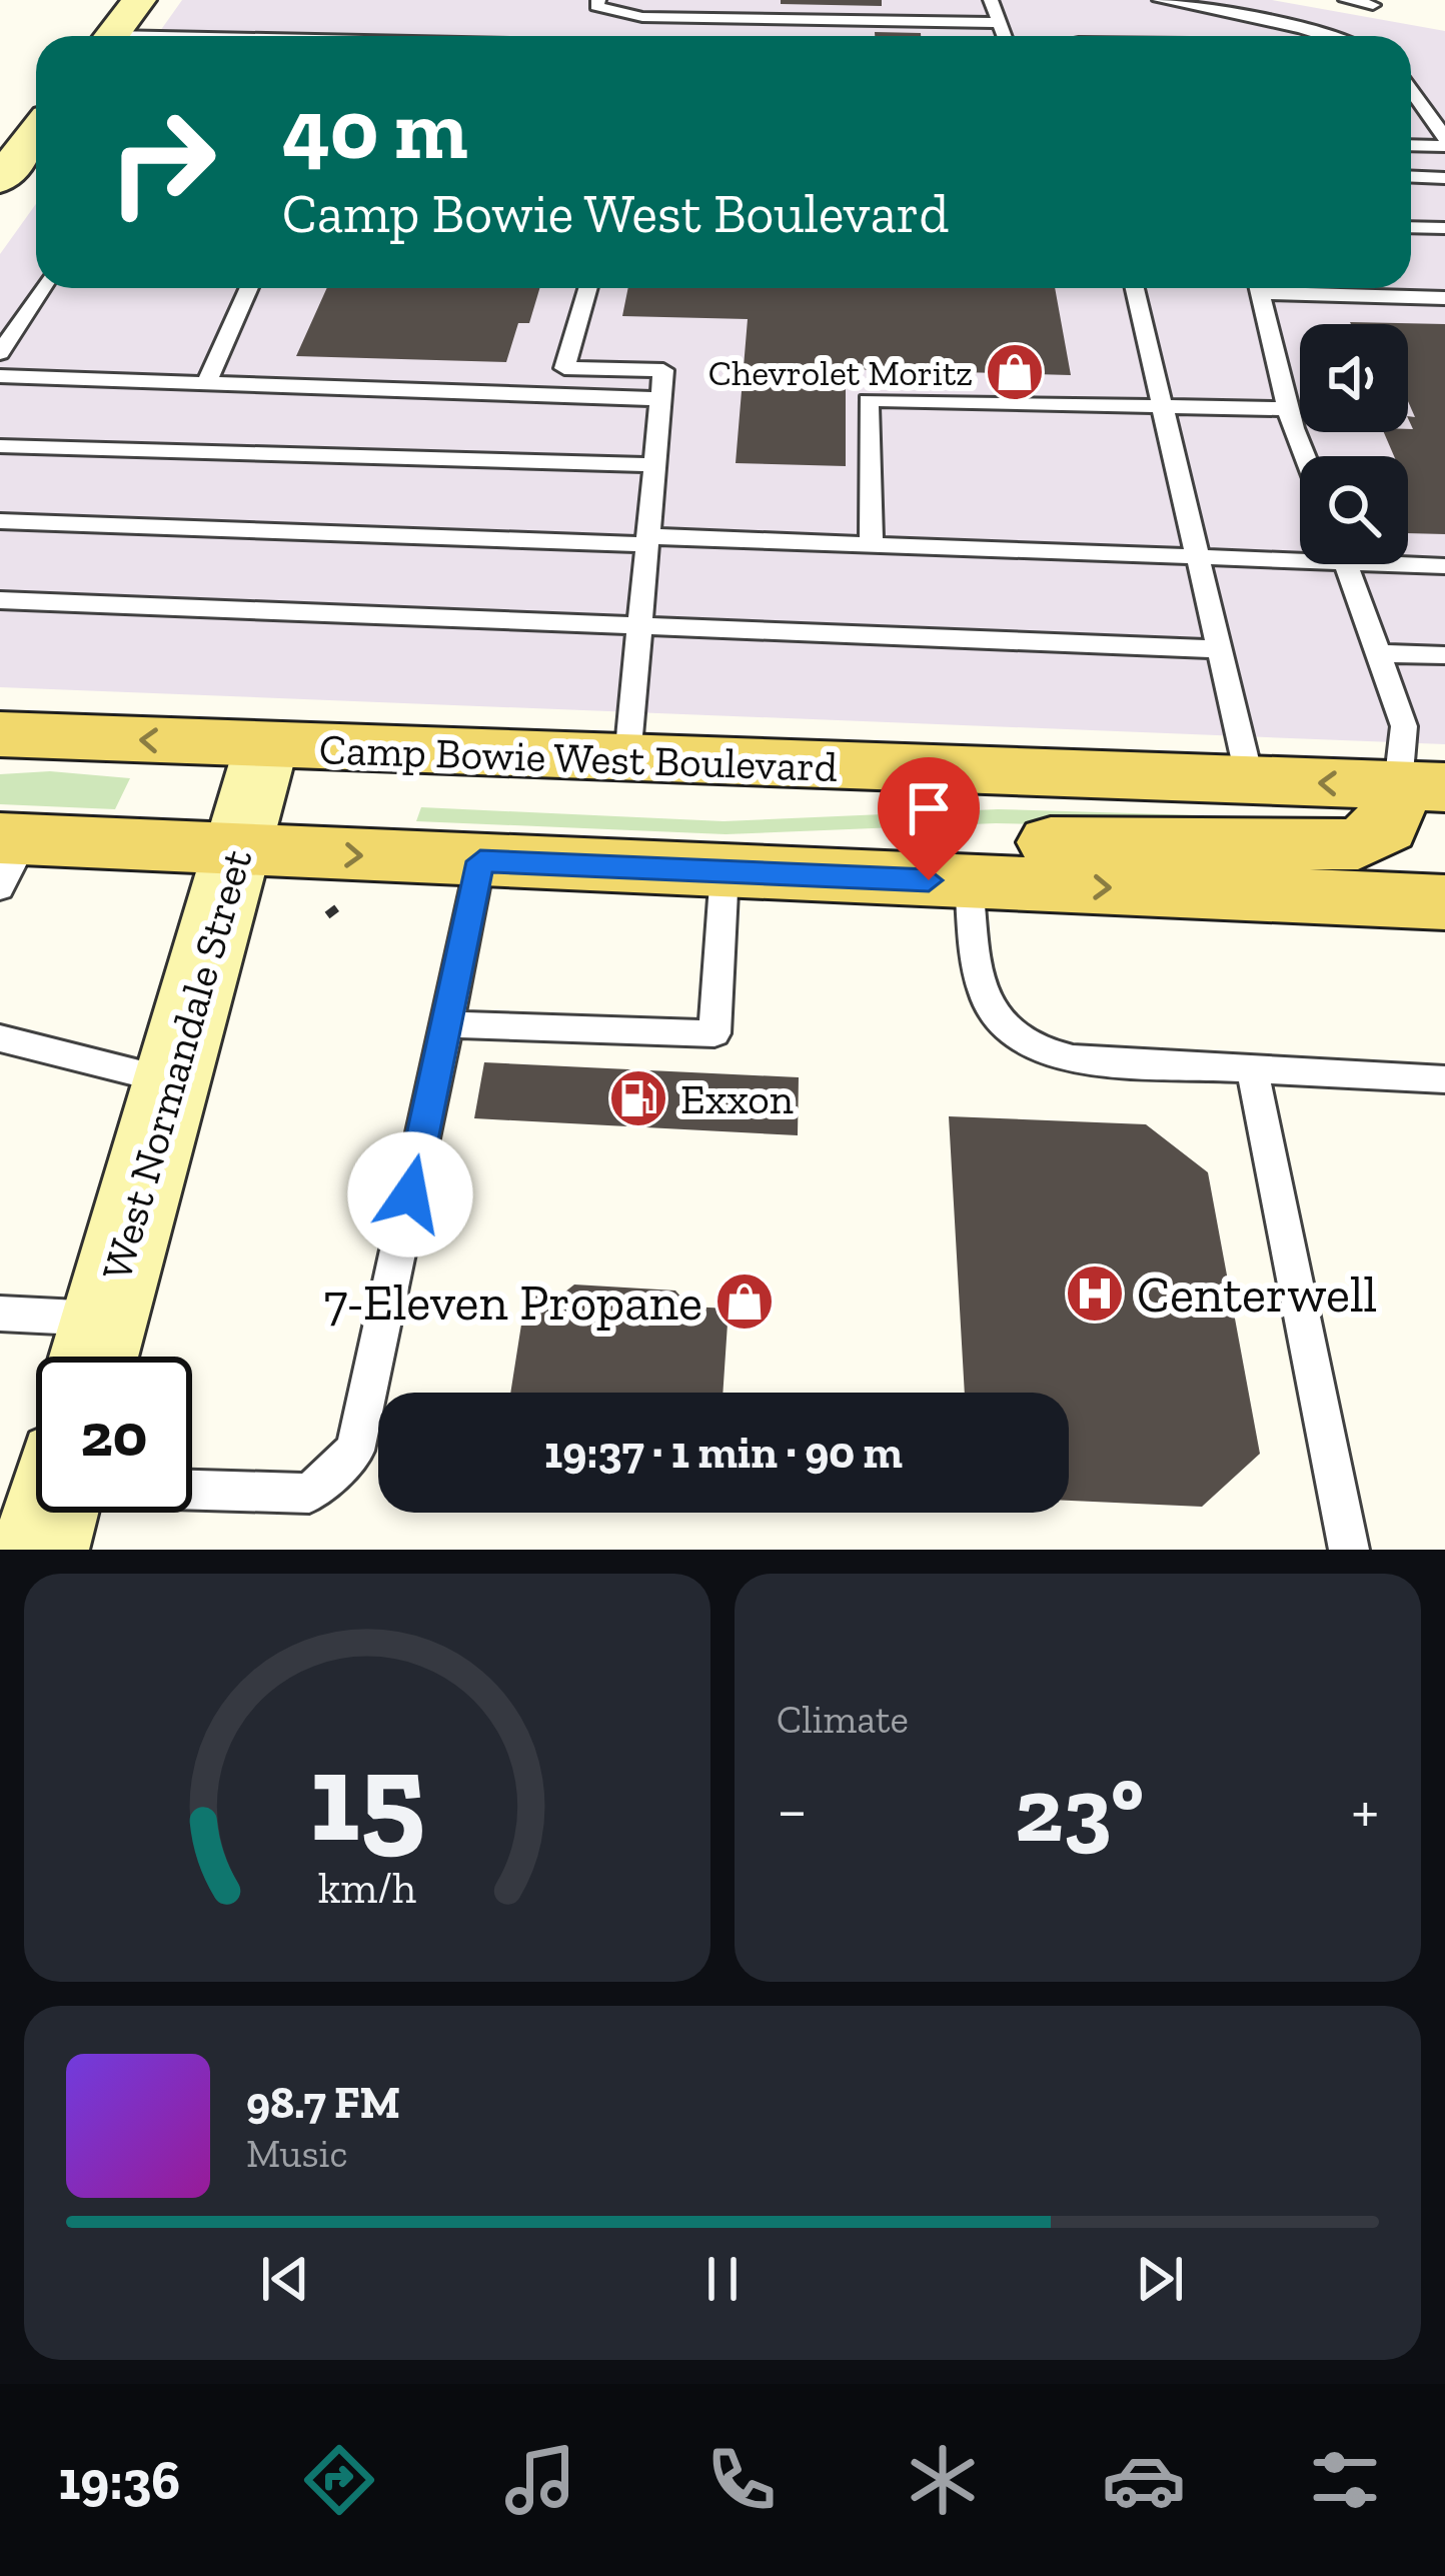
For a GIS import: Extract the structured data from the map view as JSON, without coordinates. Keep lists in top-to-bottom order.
{
  "streets": {
    "main road": ["Camp Bowie West Boulevard"],
    "street": ["West Normandale Street"]
  },
  "crossings": [
    ["Camp Bowie West Boulevard", "West Normandale Street"]
  ],
  "places": {
    "shop": ["Chevrolet Moritz", "7-Eleven Propane"],
    "fuel station": ["Exxon"],
    "hospital": ["Centerwell"]
  },
  "page": {
    "turn": ["40 m", "Camp Bowie West Boulevard"],
    "limit": "20",
    "trip": "19:37 · 1 min · 90 m",
    "tile": "Climate",
    "heat": ["−", "23°", "+"],
    "song": ["98.7 FM", "Music"],
    "tabs": "19:36",
    "gauge": ["15", "km/h"]
  }
}
